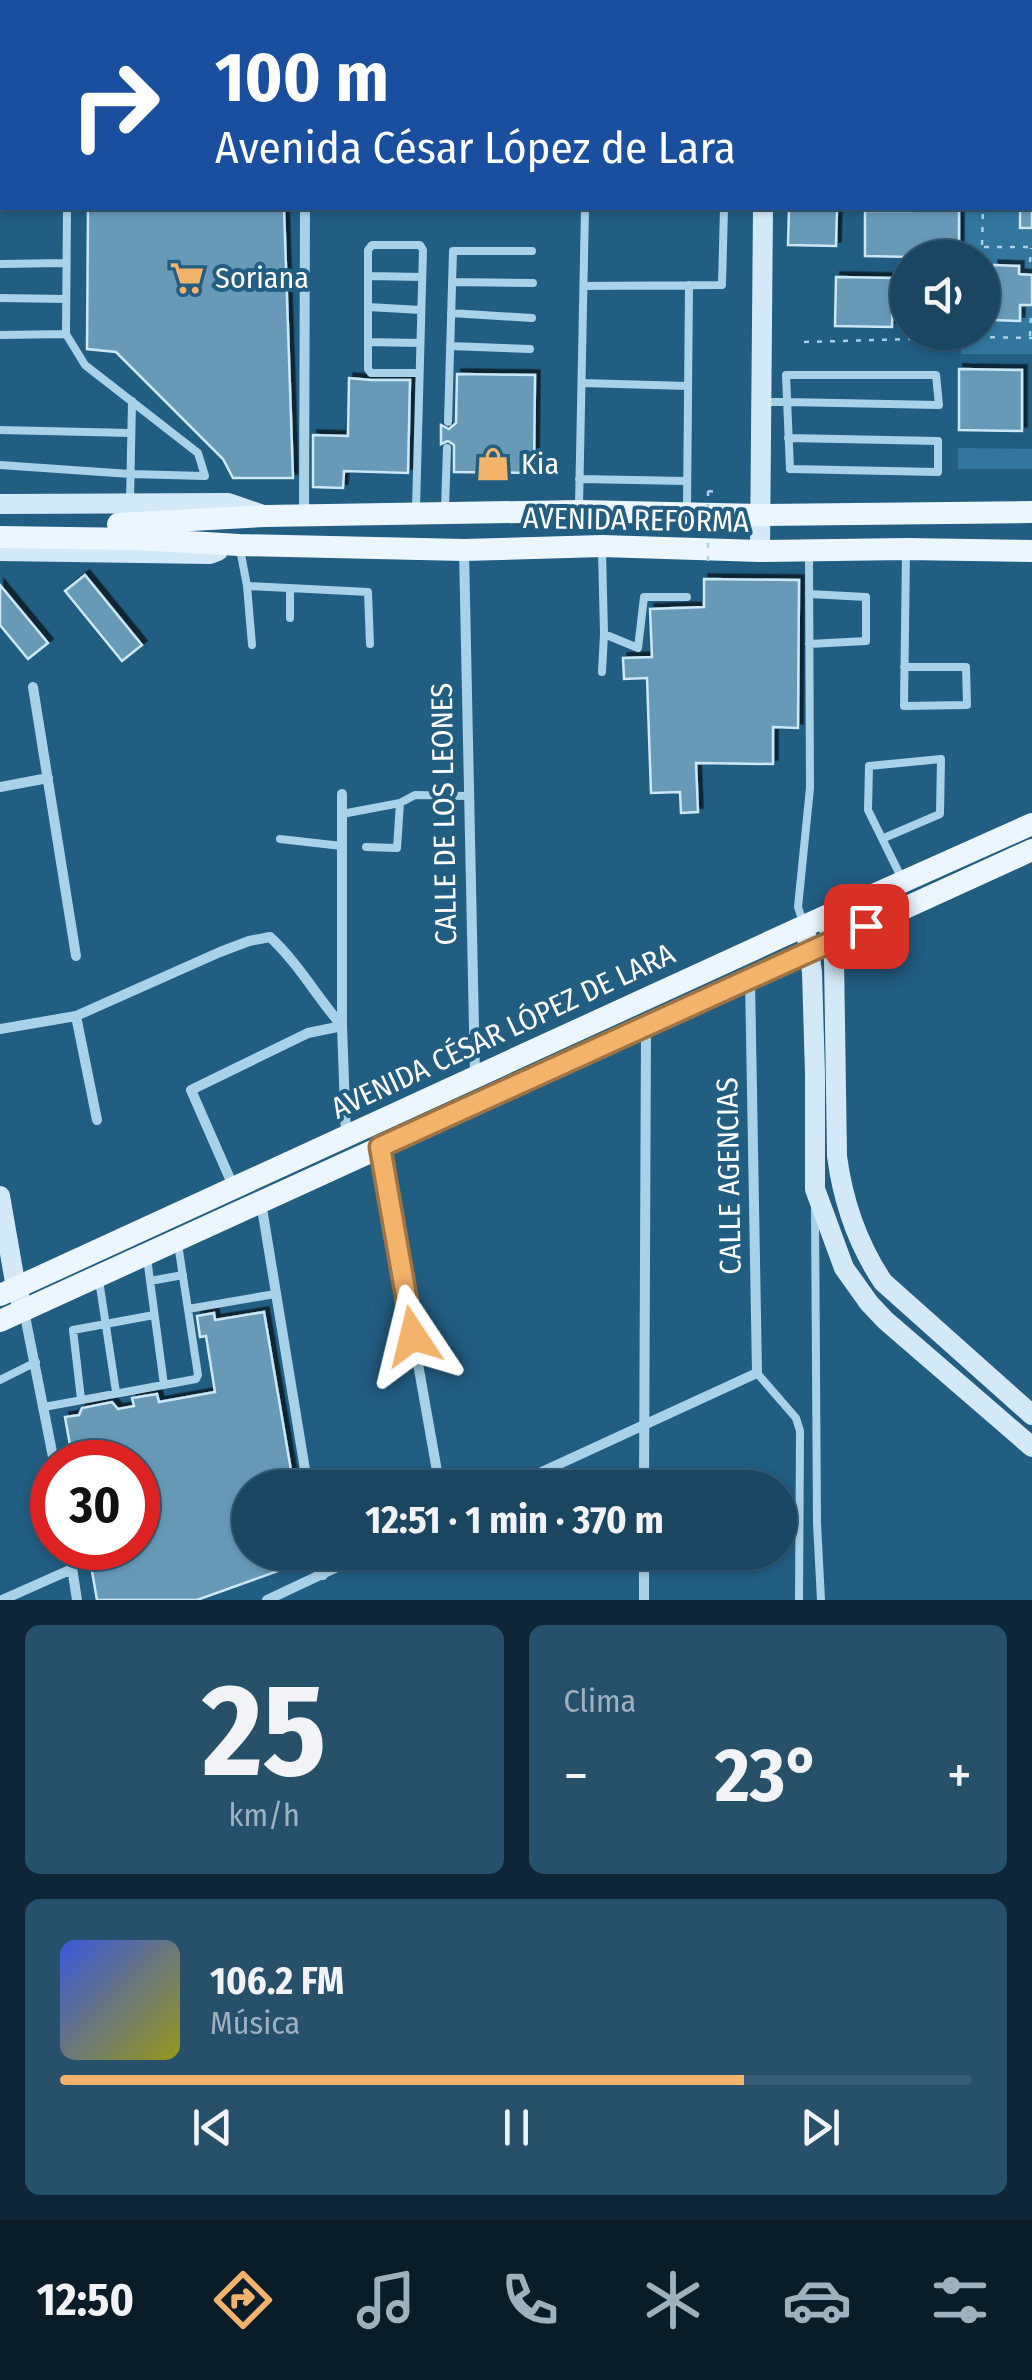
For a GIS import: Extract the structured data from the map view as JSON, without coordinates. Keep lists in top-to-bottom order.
{
  "streets": {
    "main road": ["AVENIDA REFORMA", "AVENIDA CÉSAR LÓPEZ DE LARA"],
    "street": ["CALLE DE LOS LEONES", "CALLE AGENCIAS"]
  },
  "crossings": [
    ["AVENIDA REFORMA", "CALLE DE LOS LEONES"],
    ["CALLE DE LOS LEONES", "AVENIDA CÉSAR LÓPEZ DE LARA"],
    ["AVENIDA CÉSAR LÓPEZ DE LARA", "CALLE AGENCIAS"]
  ],
  "places": {
    "supermarket": ["Soriana"],
    "shop": ["Kia"]
  },
  "page": {
    "turn": ["100 m", "Avenida César López de Lara"],
    "limit": "30",
    "trip": "12:51 · 1 min · 370 m",
    "tile": [
      ["25", "km/h"],
      "Clima"
    ],
    "heat": ["−", "23°", "+"],
    "song": ["106.2 FM", "Música"],
    "tabs": "12:50"
  }
}
